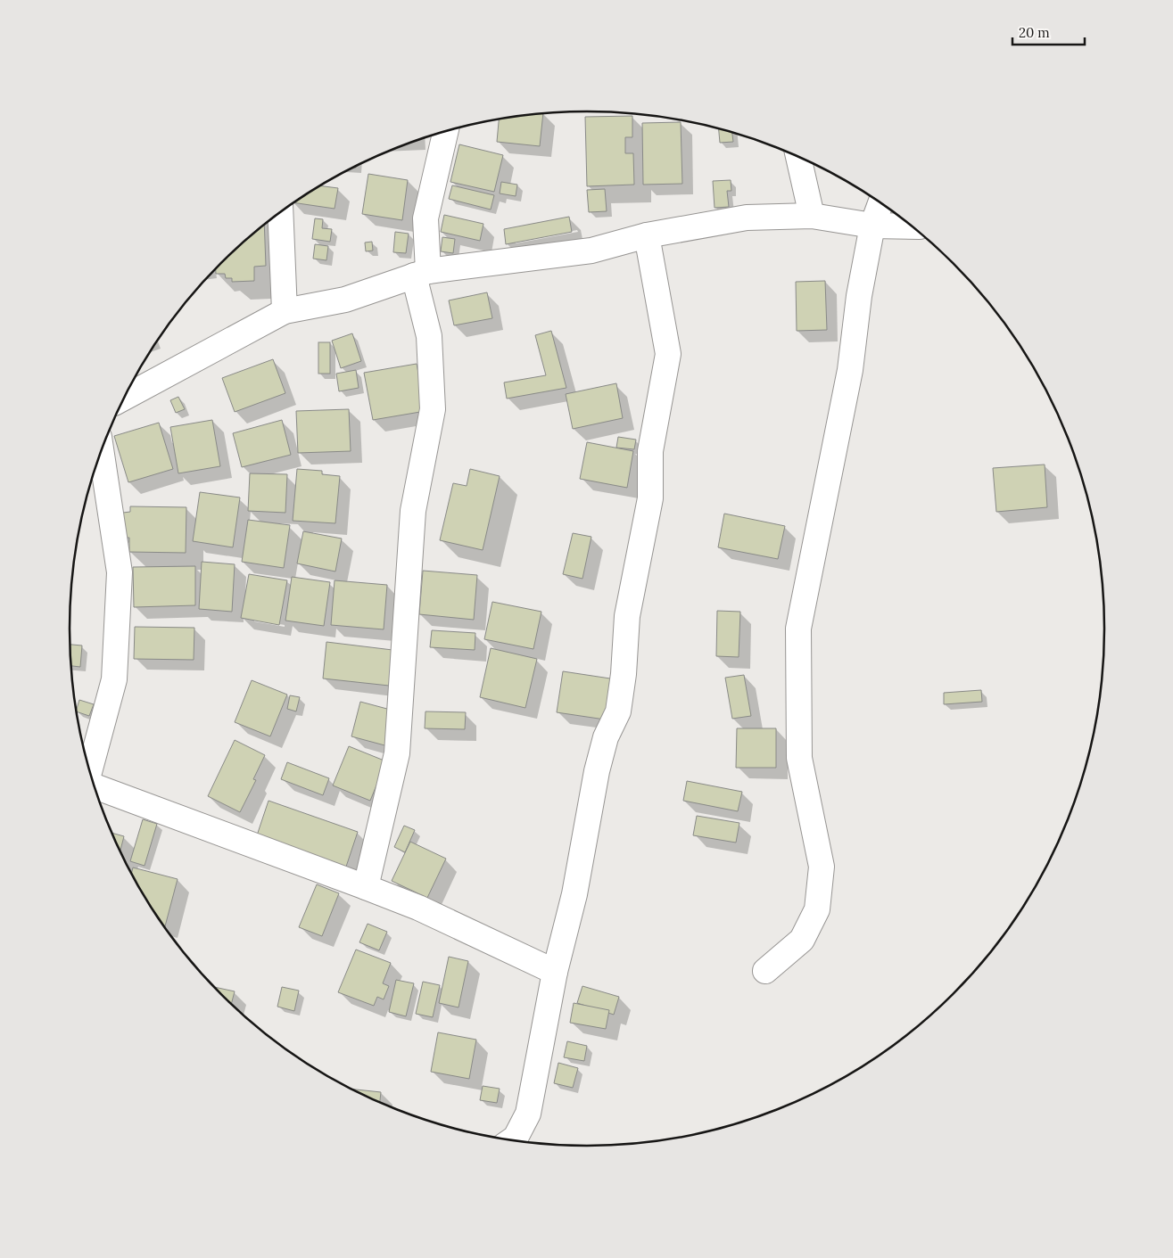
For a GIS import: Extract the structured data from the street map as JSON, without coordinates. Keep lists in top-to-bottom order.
{
  "scale_bar": "20 m"
}
